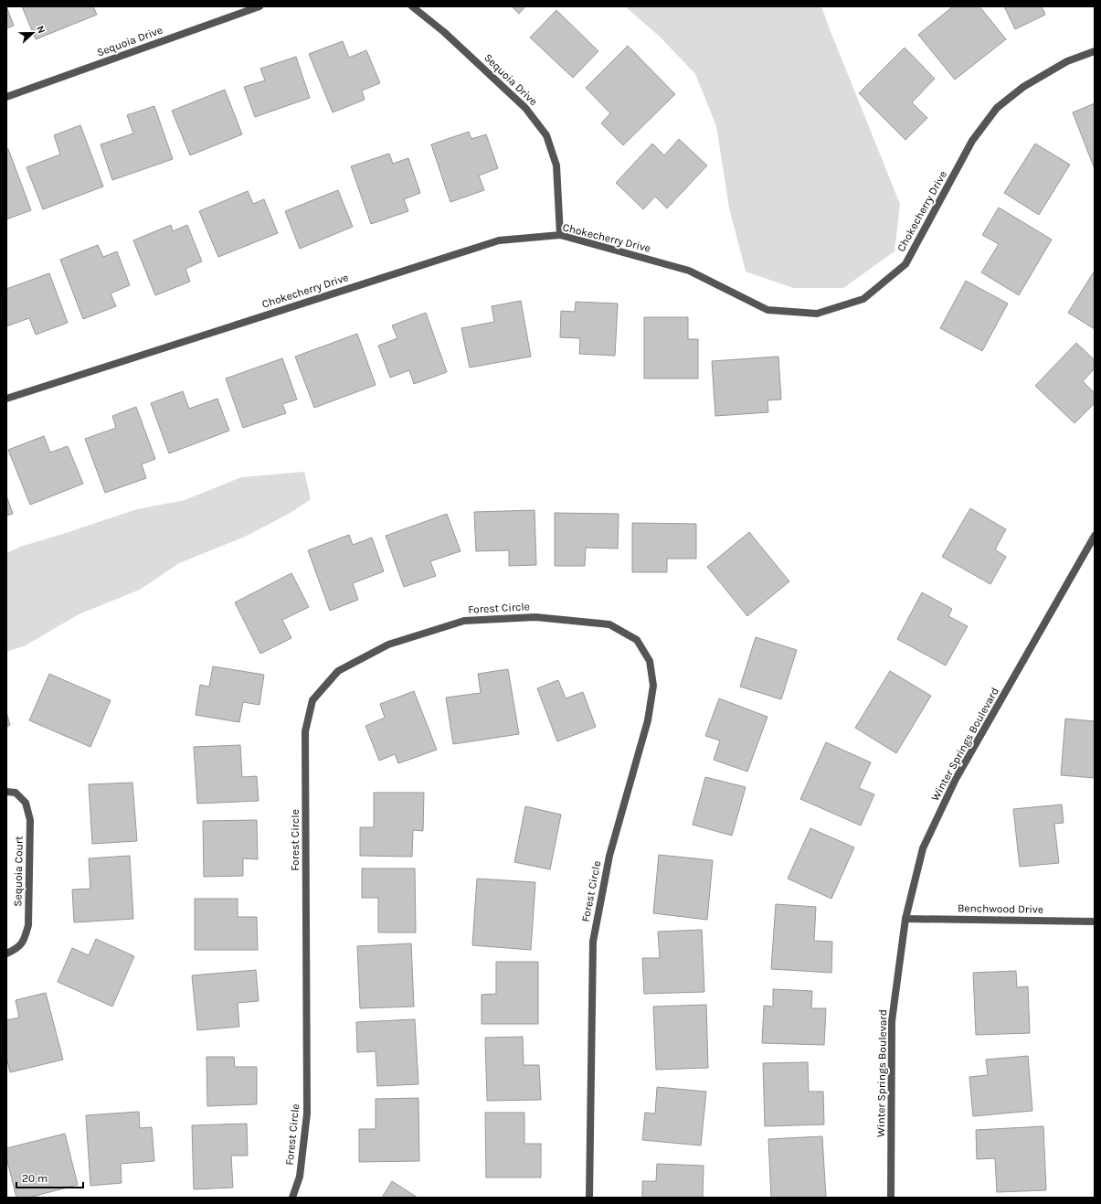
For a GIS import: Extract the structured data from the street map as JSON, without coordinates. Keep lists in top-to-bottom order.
{
  "streets": {
    "street": [
      "Sequoia Drive",
      "Chokecherry Drive",
      "Forest Circle",
      "Winter Springs Boulevard",
      "Sequoia Court",
      "Benchwood Drive"
    ]
  },
  "crossings": [
    ["Sequoia Drive", "Chokecherry Drive"],
    ["Winter Springs Boulevard", "Benchwood Drive"]
  ],
  "scale_bar": "20 m",
  "north": "right"
}
